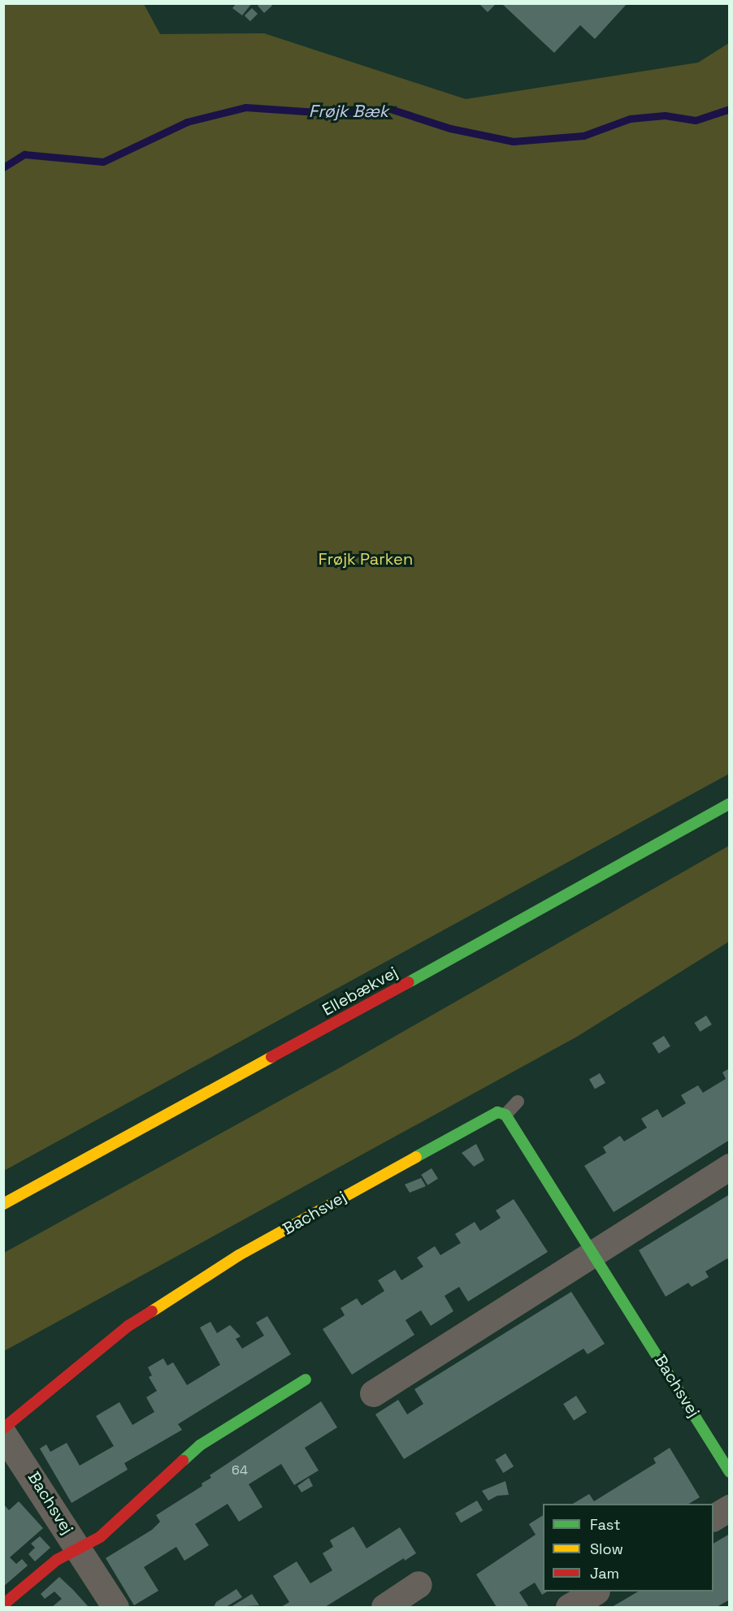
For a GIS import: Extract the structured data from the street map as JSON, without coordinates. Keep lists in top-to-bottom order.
{
  "streets": {
    "street": ["Ellebækvej", "Bachsvej"]
  },
  "water": ["Frøjk Bæk"],
  "parks": ["Frøjk Parken"],
  "house_numbers": ["64"],
  "legend": ["Fast", "Slow", "Jam"]
}
